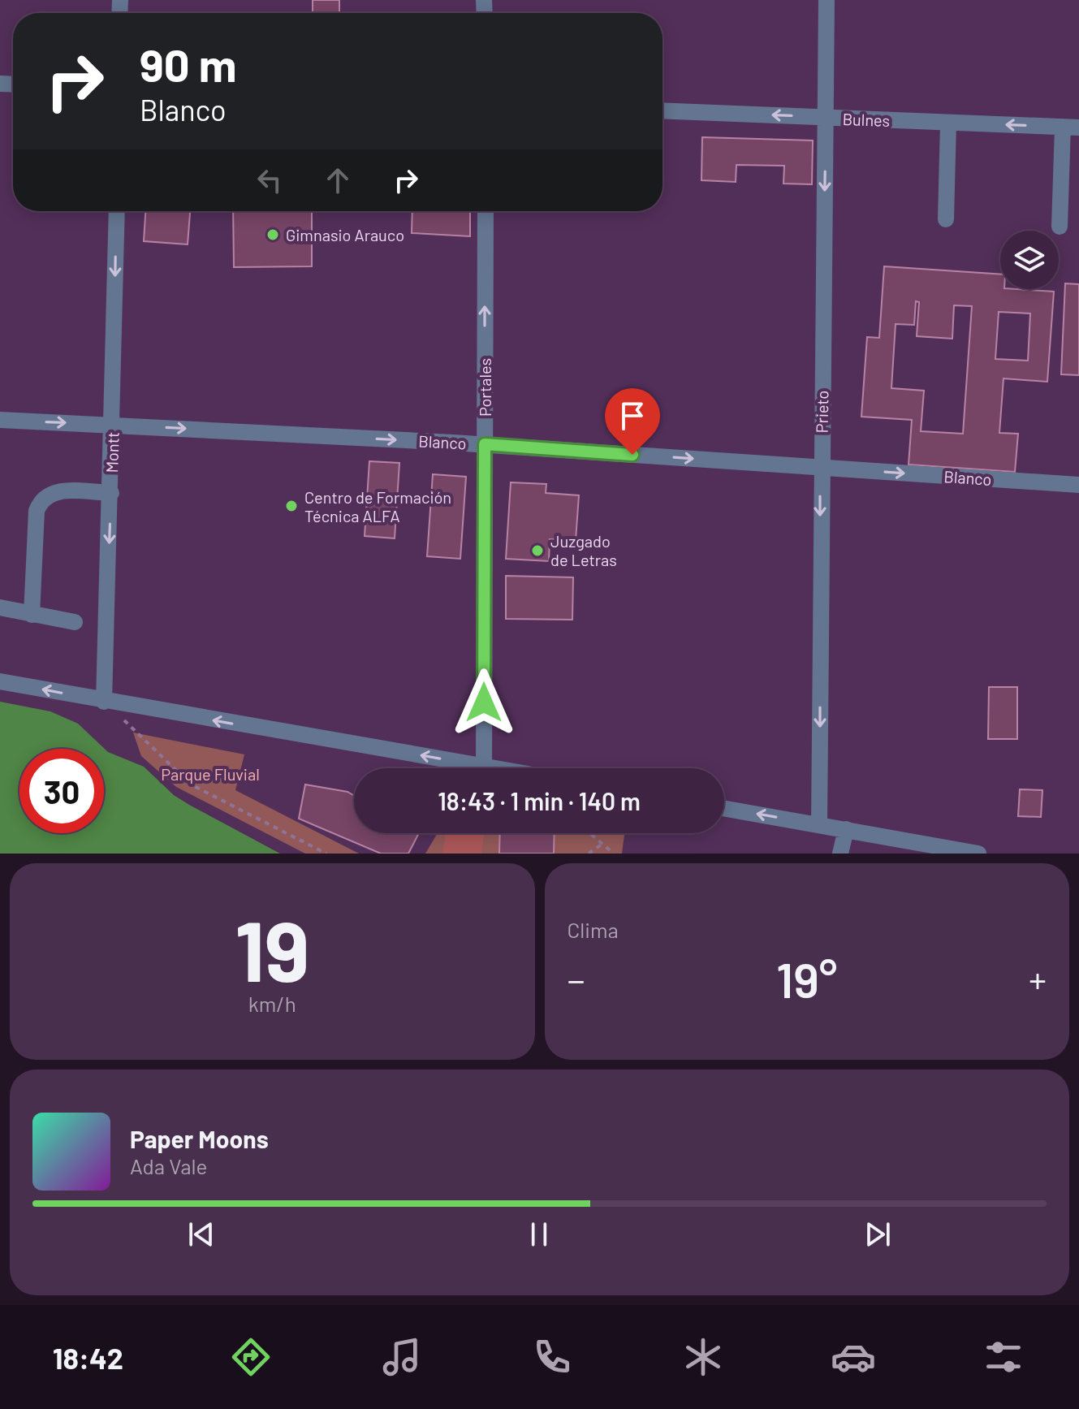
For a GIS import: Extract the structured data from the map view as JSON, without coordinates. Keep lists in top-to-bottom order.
{
  "streets": {
    "street": [
      "Bulnes",
      "Portales",
      "Prieto",
      "Blanco",
      "Montt"
    ]
  },
  "crossings": [
    ["Bulnes", "Prieto"],
    ["Portales", "Blanco"],
    ["Prieto", "Blanco"],
    ["Blanco", "Montt"]
  ],
  "one_way": [
    "Bulnes",
    "Portales",
    "Prieto",
    "Blanco",
    "Montt"
  ],
  "parks": ["Parque Fluvial"],
  "places": ["Gimnasio Arauco", "Centro de Formación Técnica ALFA", "Juzgado de Letras"],
  "page": {
    "turn": ["90 m", "Blanco"],
    "limit": "30",
    "trip": "18:43 · 1 min · 140 m",
    "tile": [
      ["19", "km/h"],
      "Clima"
    ],
    "heat": ["−", "19°", "+"],
    "song": ["Paper Moons", "Ada Vale"],
    "tabs": "18:42"
  }
}
